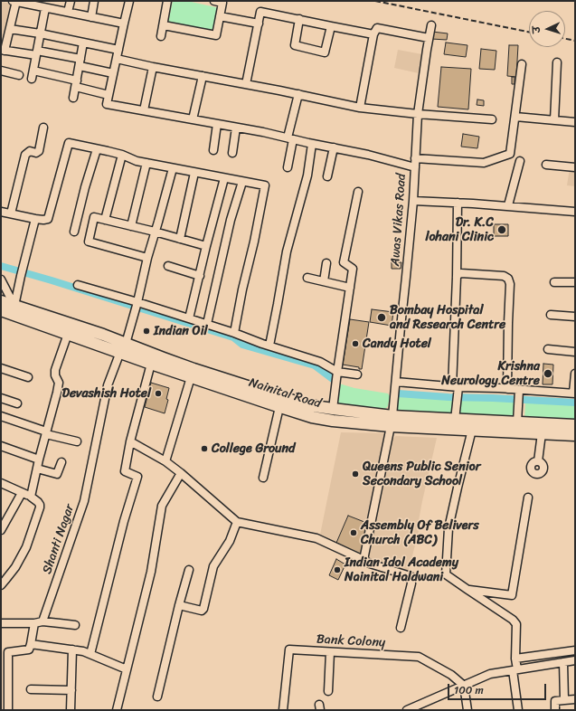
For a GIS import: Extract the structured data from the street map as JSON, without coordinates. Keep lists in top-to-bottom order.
{
  "streets": {
    "highway": ["Nainital Road"],
    "street": ["Awas Vikas Road", "Shanti Nagar", "Bank Colony"]
  },
  "crossings": [
    ["Awas Vikas Road", "Nainital Road"],
    ["Nainital Road", "Shanti Nagar"]
  ],
  "places": [
    "Dr. K.C lohani Clinic",
    "Bombay Hospital and Research Centre",
    "Indian Oil",
    "Candy Hotel",
    "Krishna Neurology Centre",
    "Devashish Hotel",
    "College Ground",
    "Queens Public Senior Secondary School",
    "Assembly Of Belivers Church (ABC)",
    "Indian Idol Academy Nainital Haldwani"
  ],
  "scale_bar": "100 m",
  "north": "left"
}
